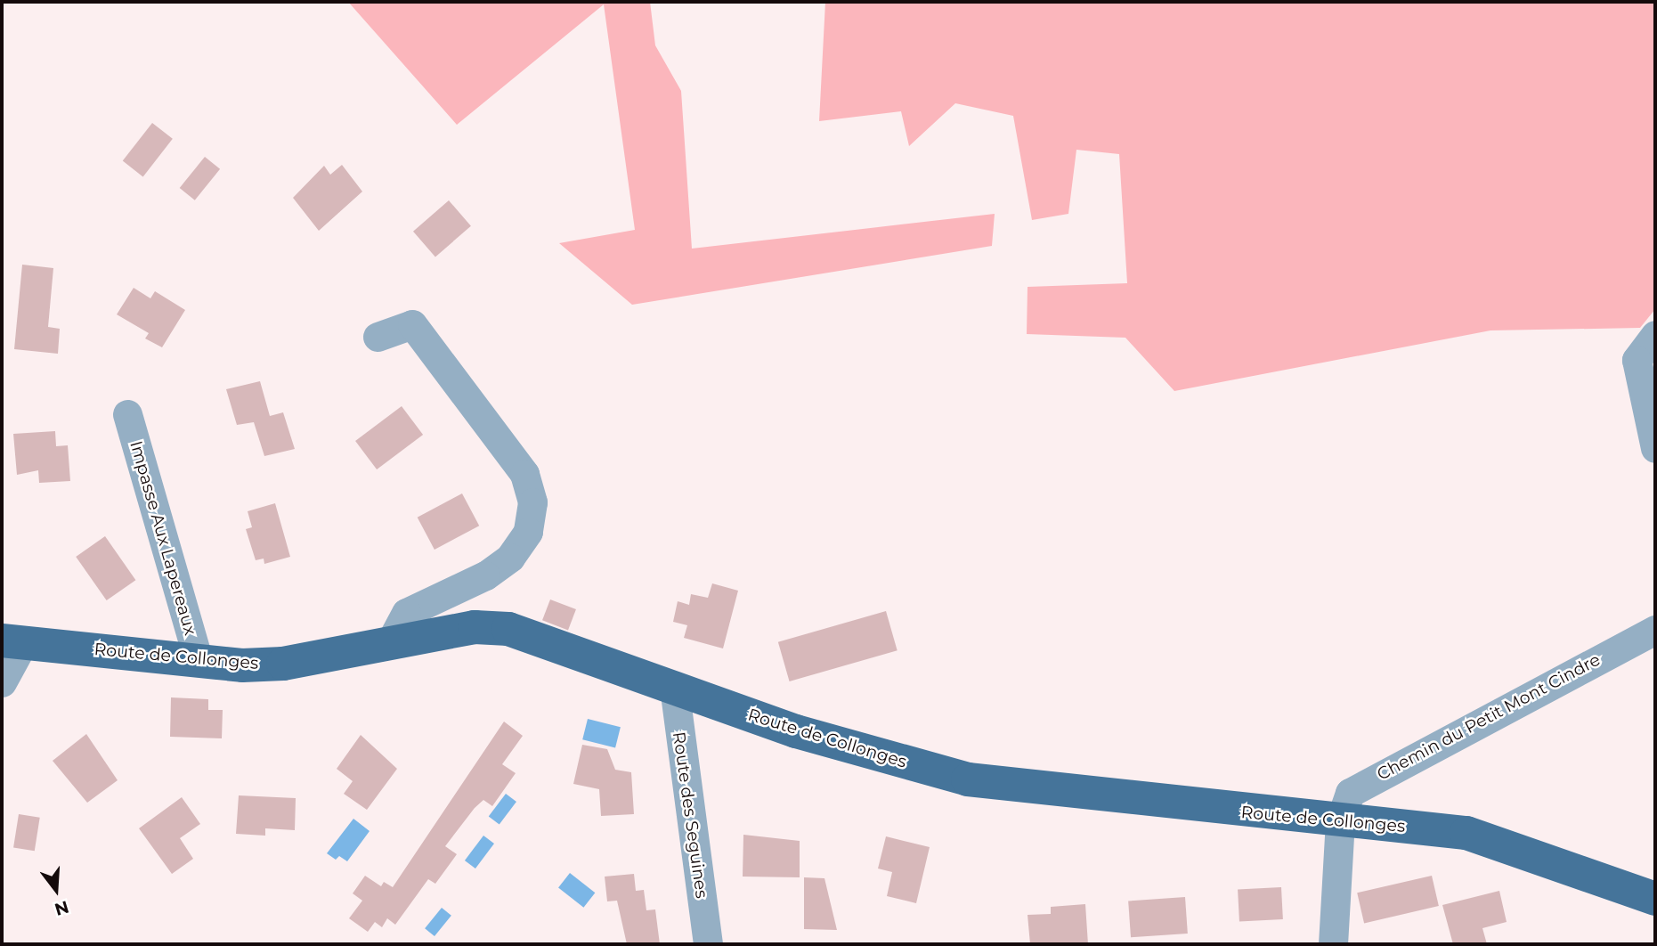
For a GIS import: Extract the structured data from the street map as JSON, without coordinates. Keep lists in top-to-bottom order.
{
  "streets": {
    "main road": ["Route de Collonges"],
    "street": ["Impasse Aux Lapereaux", "Chemin du Petit Mont Cindre", "Route des Seguines"]
  },
  "crossings": [
    ["Impasse Aux Lapereaux", "Route de Collonges"],
    ["Route de Collonges", "Chemin du Petit Mont Cindre"],
    ["Route de Collonges", "Route des Seguines"]
  ],
  "north": "bottom"
}
